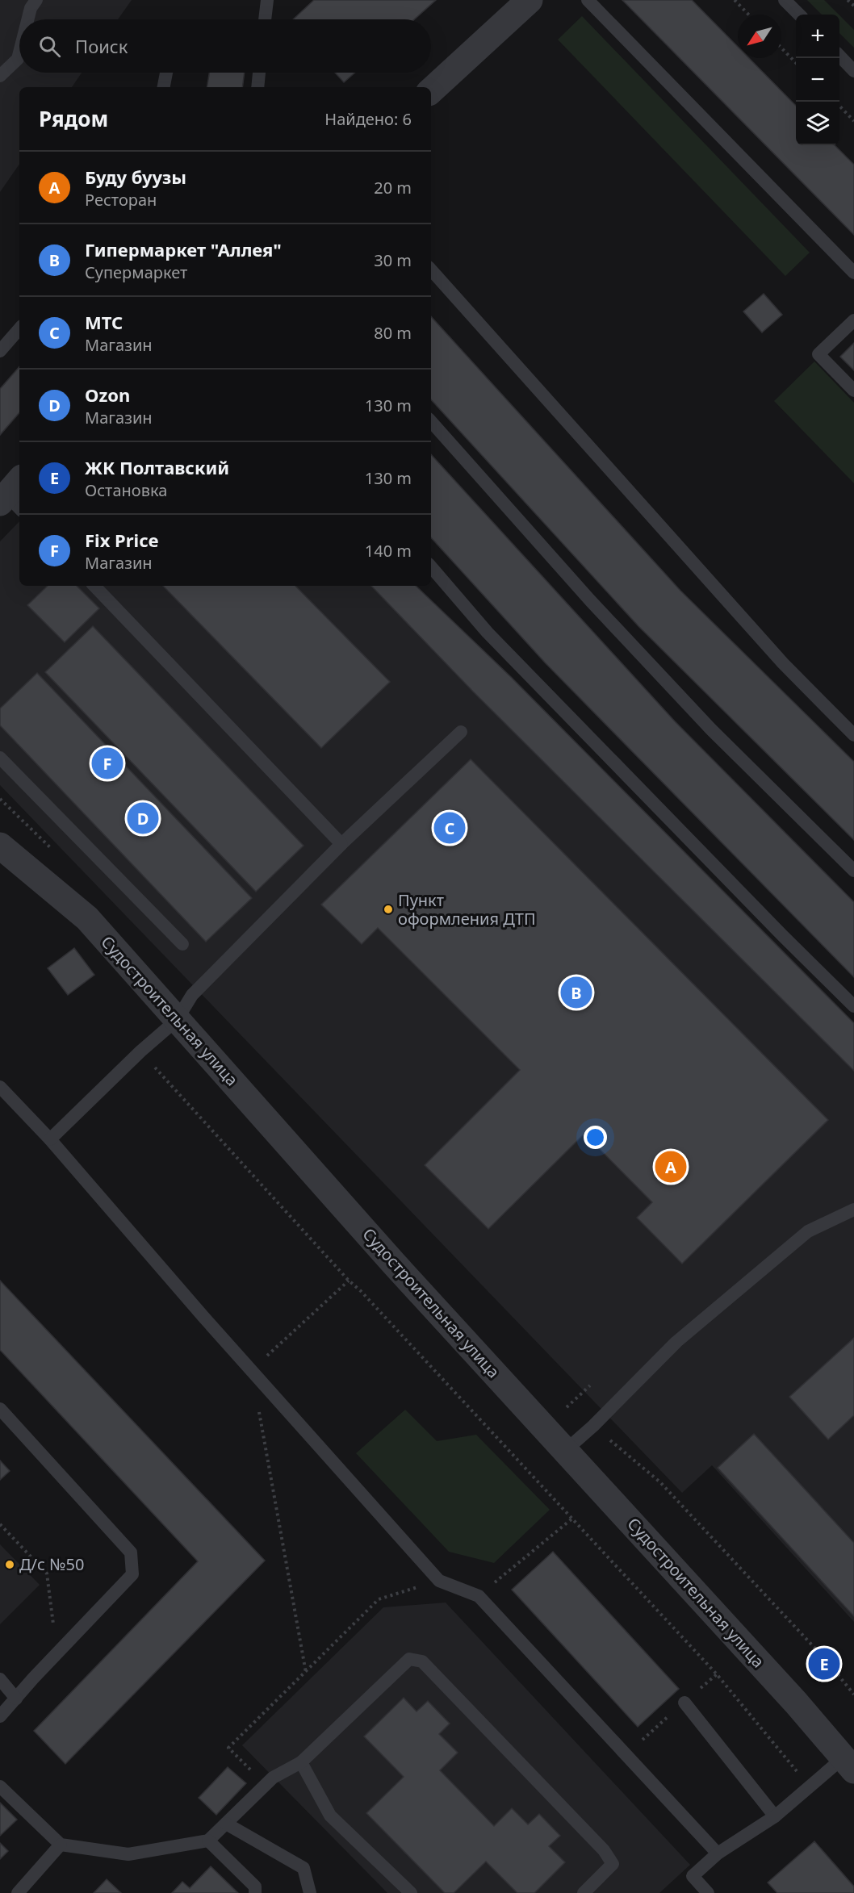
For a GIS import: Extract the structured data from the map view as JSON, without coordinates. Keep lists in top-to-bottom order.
{
  "streets": {
    "street": ["Судостроительная улица"]
  },
  "places": ["Пункт оформления ДТП", "Д/с №50"],
  "north": "bottom left",
  "page": {
    "map_buttons": ["+", "−"],
    "search": "Поиск",
    "heading": ["Рядом", "Найдено: 6"],
    "list": [
      {
        "mark": "A",
        "name": "Буду буузы",
        "note": "Ресторан",
        "value": "20 m"
      },
      {
        "mark": "B",
        "name": "Гипермаркет \"Аллея\"",
        "note": "Супермаркет",
        "value": "30 m"
      },
      {
        "mark": "C",
        "name": "МТС",
        "note": "Магазин",
        "value": "80 m"
      },
      {
        "mark": "D",
        "name": "Ozon",
        "note": "Магазин",
        "value": "130 m"
      },
      {
        "mark": "E",
        "name": "ЖК Полтавский",
        "note": "Остановка",
        "value": "130 m"
      },
      {
        "mark": "F",
        "name": "Fix Price",
        "note": "Магазин",
        "value": "140 m"
      }
    ],
    "pins": [
      "F",
      "D",
      "C",
      "B",
      "A",
      "E"
    ]
  }
}
